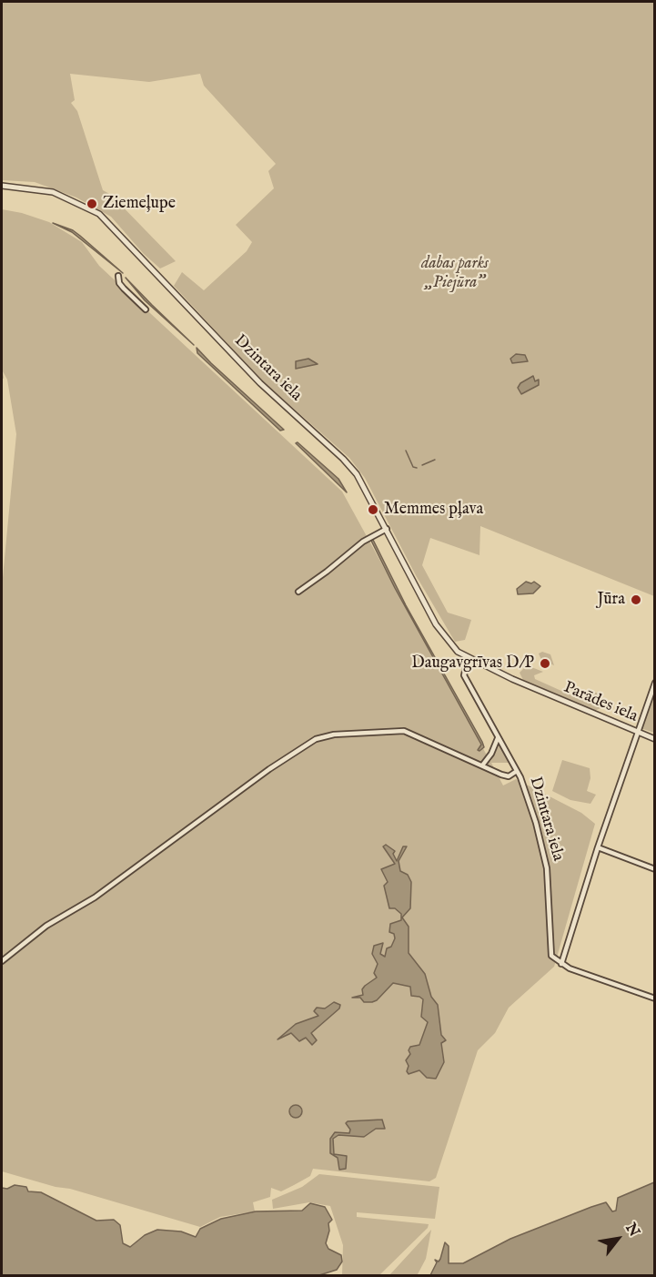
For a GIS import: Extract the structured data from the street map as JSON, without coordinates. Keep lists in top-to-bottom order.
{
  "streets": {
    "street": ["Dzintara iela", "Parādes iela"]
  },
  "crossings": [
    ["Dzintara iela", "Parādes iela"]
  ],
  "parks": ["dabas parks „Piejūra”"],
  "places": [
    "Ziemeļupe",
    "Memmes pļava",
    "Jūra",
    "Daugavgrīvas D/P"
  ],
  "north": "top right"
}
